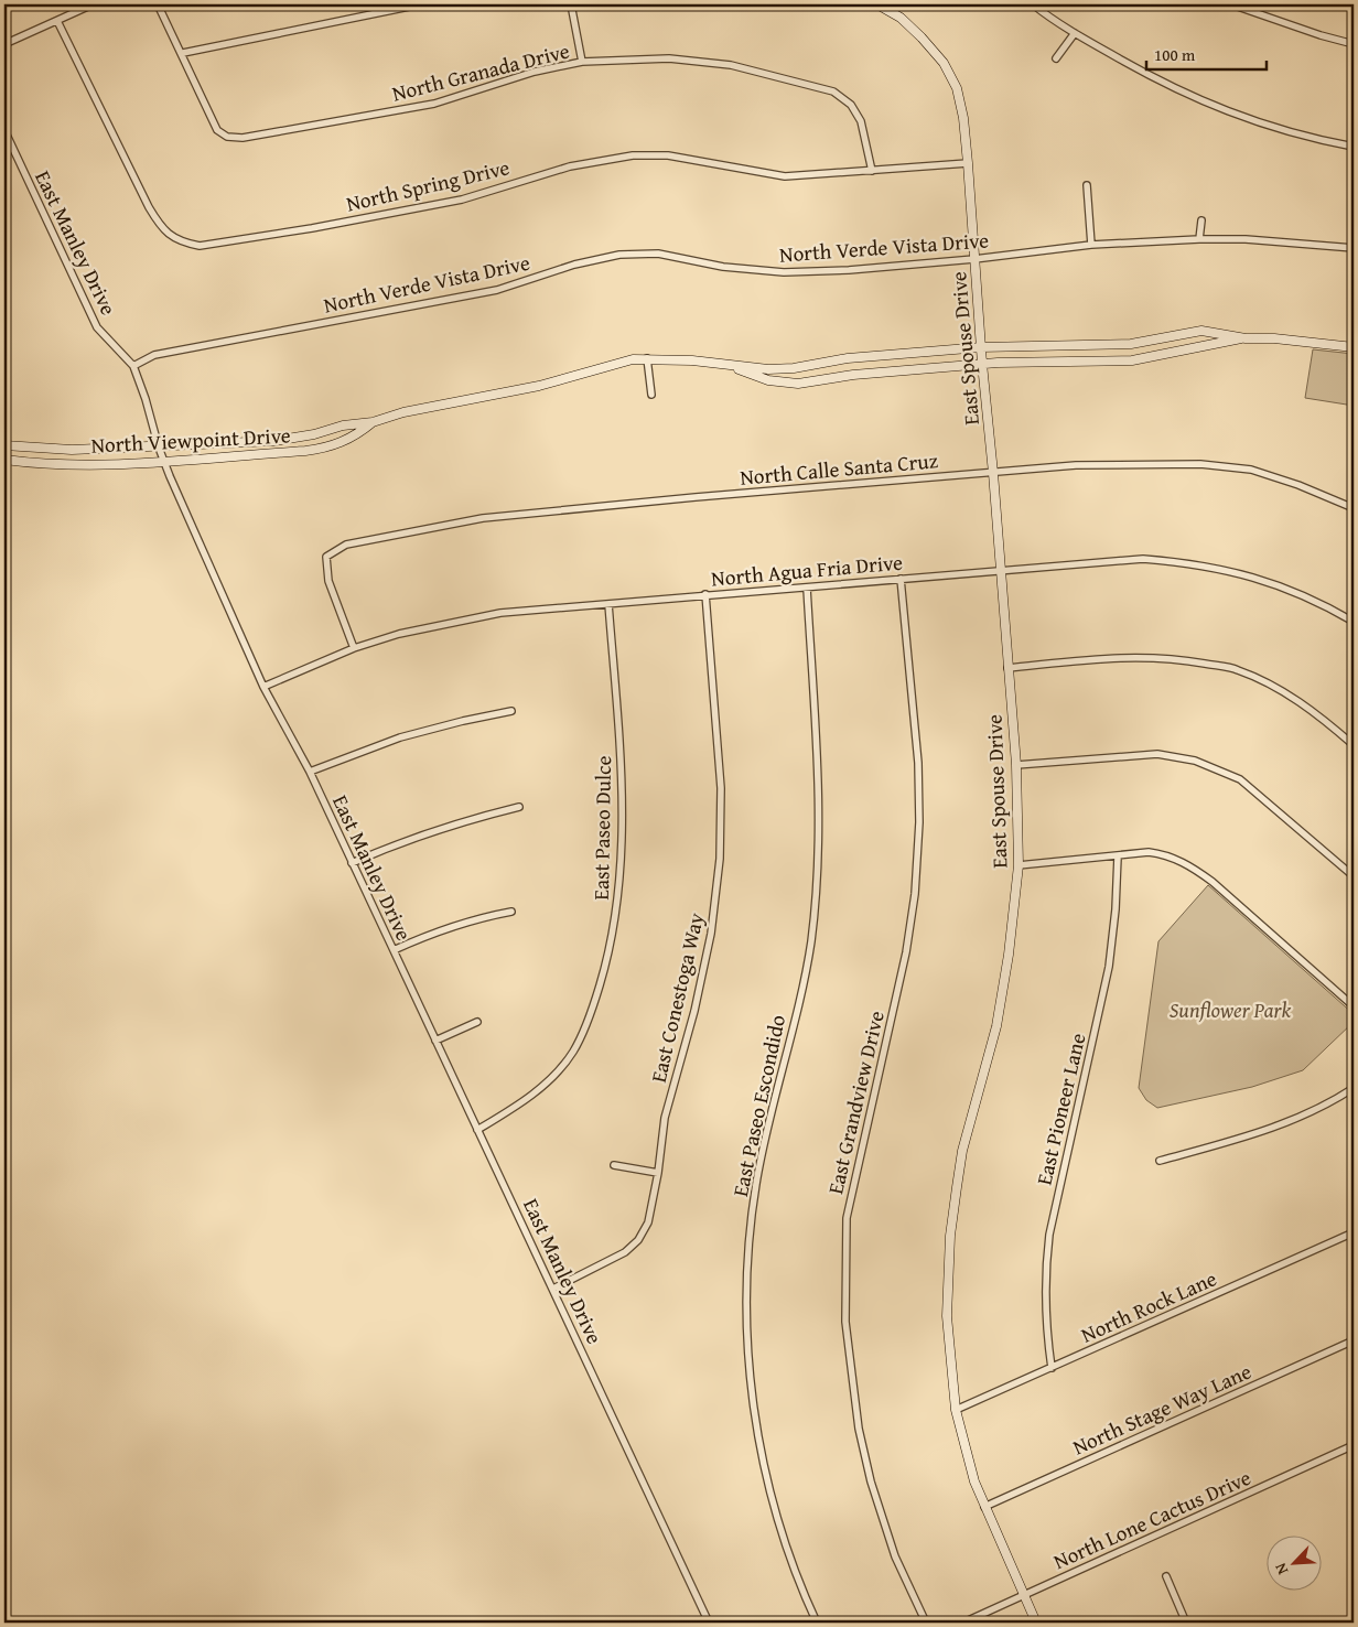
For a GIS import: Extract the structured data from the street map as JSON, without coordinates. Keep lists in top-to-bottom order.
{
  "streets": {
    "main road": ["East Spouse Drive", "North Viewpoint Drive"],
    "street": [
      "North Granada Drive",
      "North Spring Drive",
      "East Manley Drive",
      "North Verde Vista Drive",
      "North Calle Santa Cruz",
      "North Agua Fria Drive",
      "East Paseo Dulce",
      "East Conestoga Way",
      "East Grandview Drive",
      "East Paseo Escondido",
      "East Pioneer Lane",
      "North Rock Lane",
      "North Stage Way Lane",
      "North Lone Cactus Drive"
    ]
  },
  "crossings": [
    ["North Granada Drive", "North Spring Drive"],
    ["North Spring Drive", "East Spouse Drive"],
    ["East Manley Drive", "North Verde Vista Drive"],
    ["East Manley Drive", "North Viewpoint Drive"],
    ["East Manley Drive", "North Agua Fria Drive"],
    ["East Manley Drive", "East Paseo Dulce"],
    ["East Manley Drive", "East Conestoga Way"],
    ["North Verde Vista Drive", "East Spouse Drive"],
    ["East Spouse Drive", "North Viewpoint Drive"],
    ["East Spouse Drive", "North Calle Santa Cruz"],
    ["East Spouse Drive", "North Agua Fria Drive"],
    ["East Spouse Drive", "North Rock Lane"],
    ["East Spouse Drive", "North Stage Way Lane"],
    ["East Spouse Drive", "North Lone Cactus Drive"],
    ["North Calle Santa Cruz", "North Agua Fria Drive"],
    ["North Agua Fria Drive", "East Paseo Dulce"],
    ["North Agua Fria Drive", "East Conestoga Way"],
    ["North Agua Fria Drive", "East Grandview Drive"],
    ["North Agua Fria Drive", "East Paseo Escondido"],
    ["East Pioneer Lane", "North Rock Lane"]
  ],
  "parks": ["Sunflower Park"],
  "scale_bar": "100 m",
  "north": "bottom left"
}
